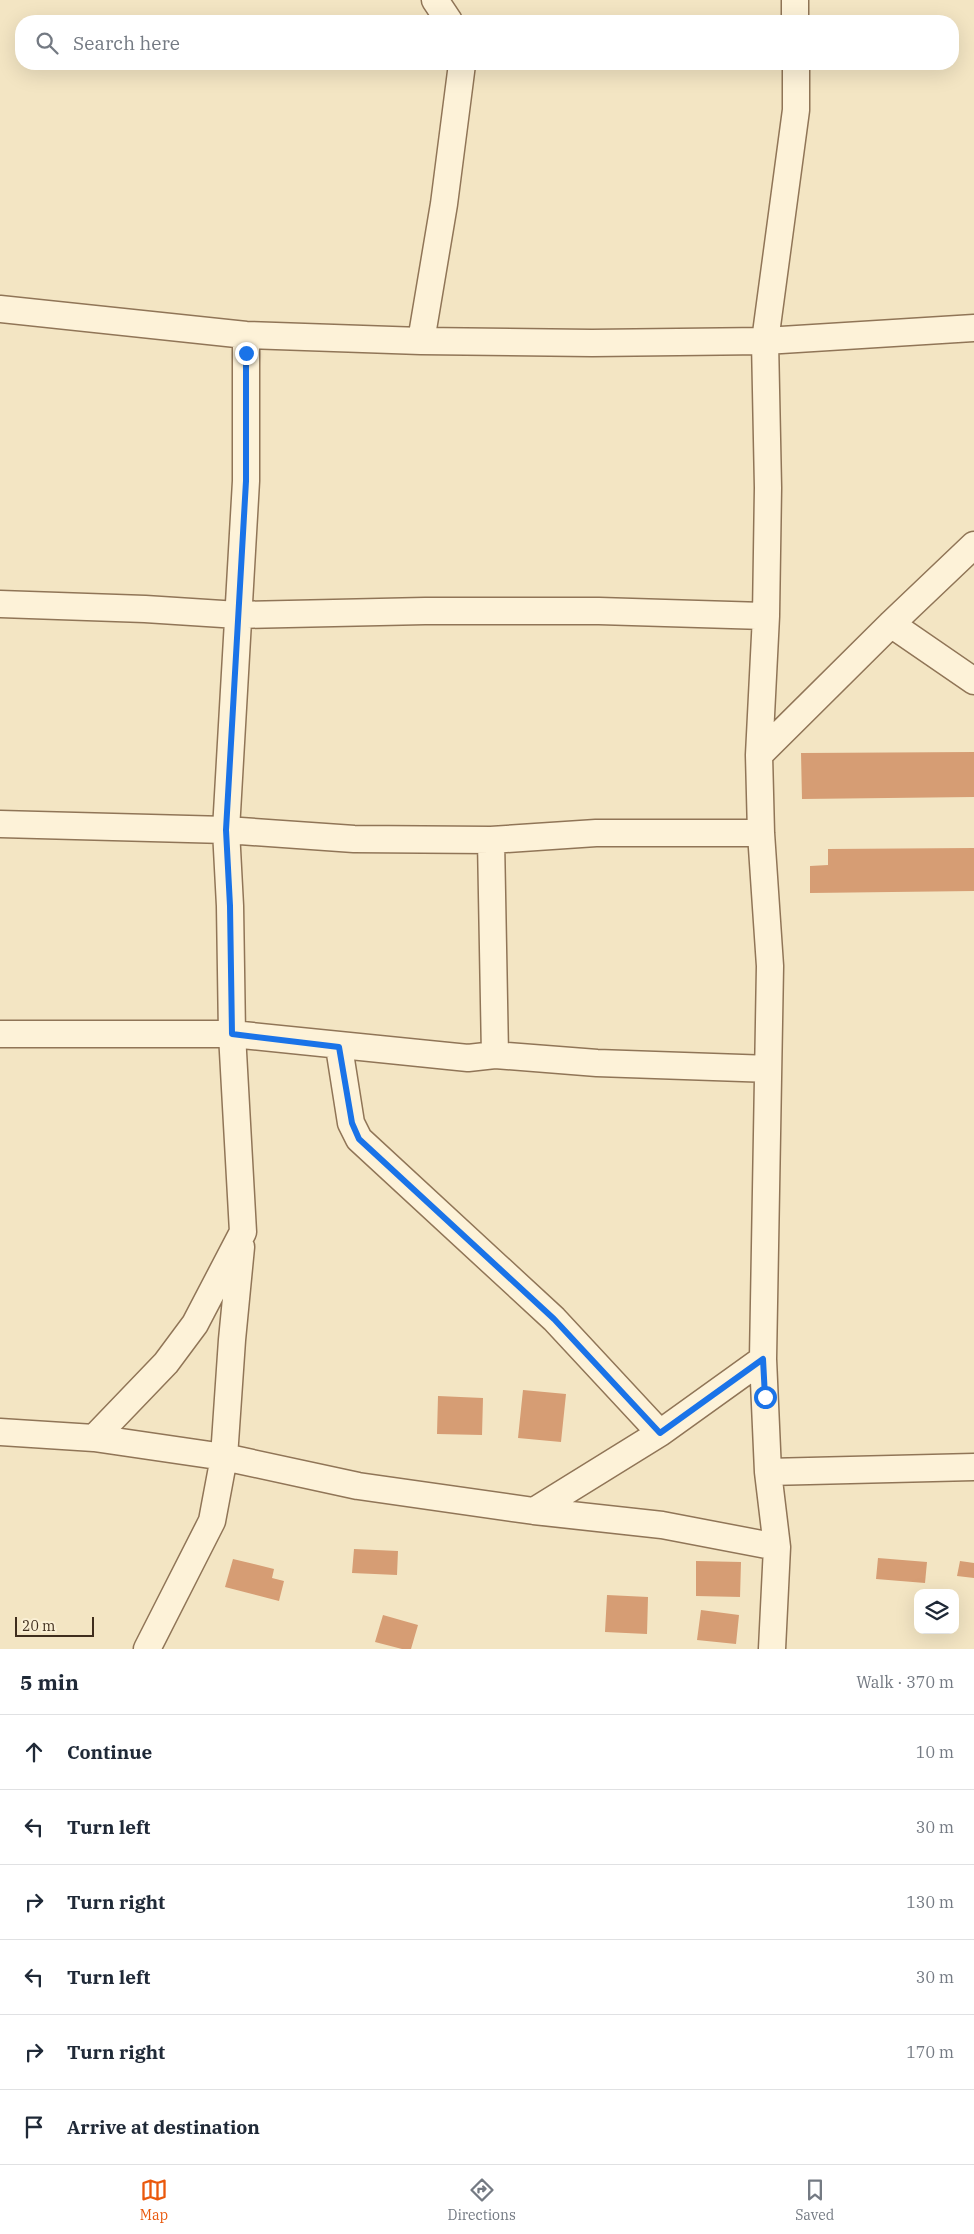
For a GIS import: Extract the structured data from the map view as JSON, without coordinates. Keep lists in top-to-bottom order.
{
  "scale_bar": "20 m",
  "page": {
    "search": "Search here",
    "scale": "20 m",
    "heading": ["5 min", "Walk · 370 m"],
    "list": [
      ["Continue", "10 m"],
      ["Turn left", "30 m"],
      ["Turn right", "130 m"],
      ["Turn left", "30 m"],
      ["Turn right", "170 m"],
      "Arrive at destination"
    ],
    "nav": ["Map", "Directions", "Saved"]
  }
}
